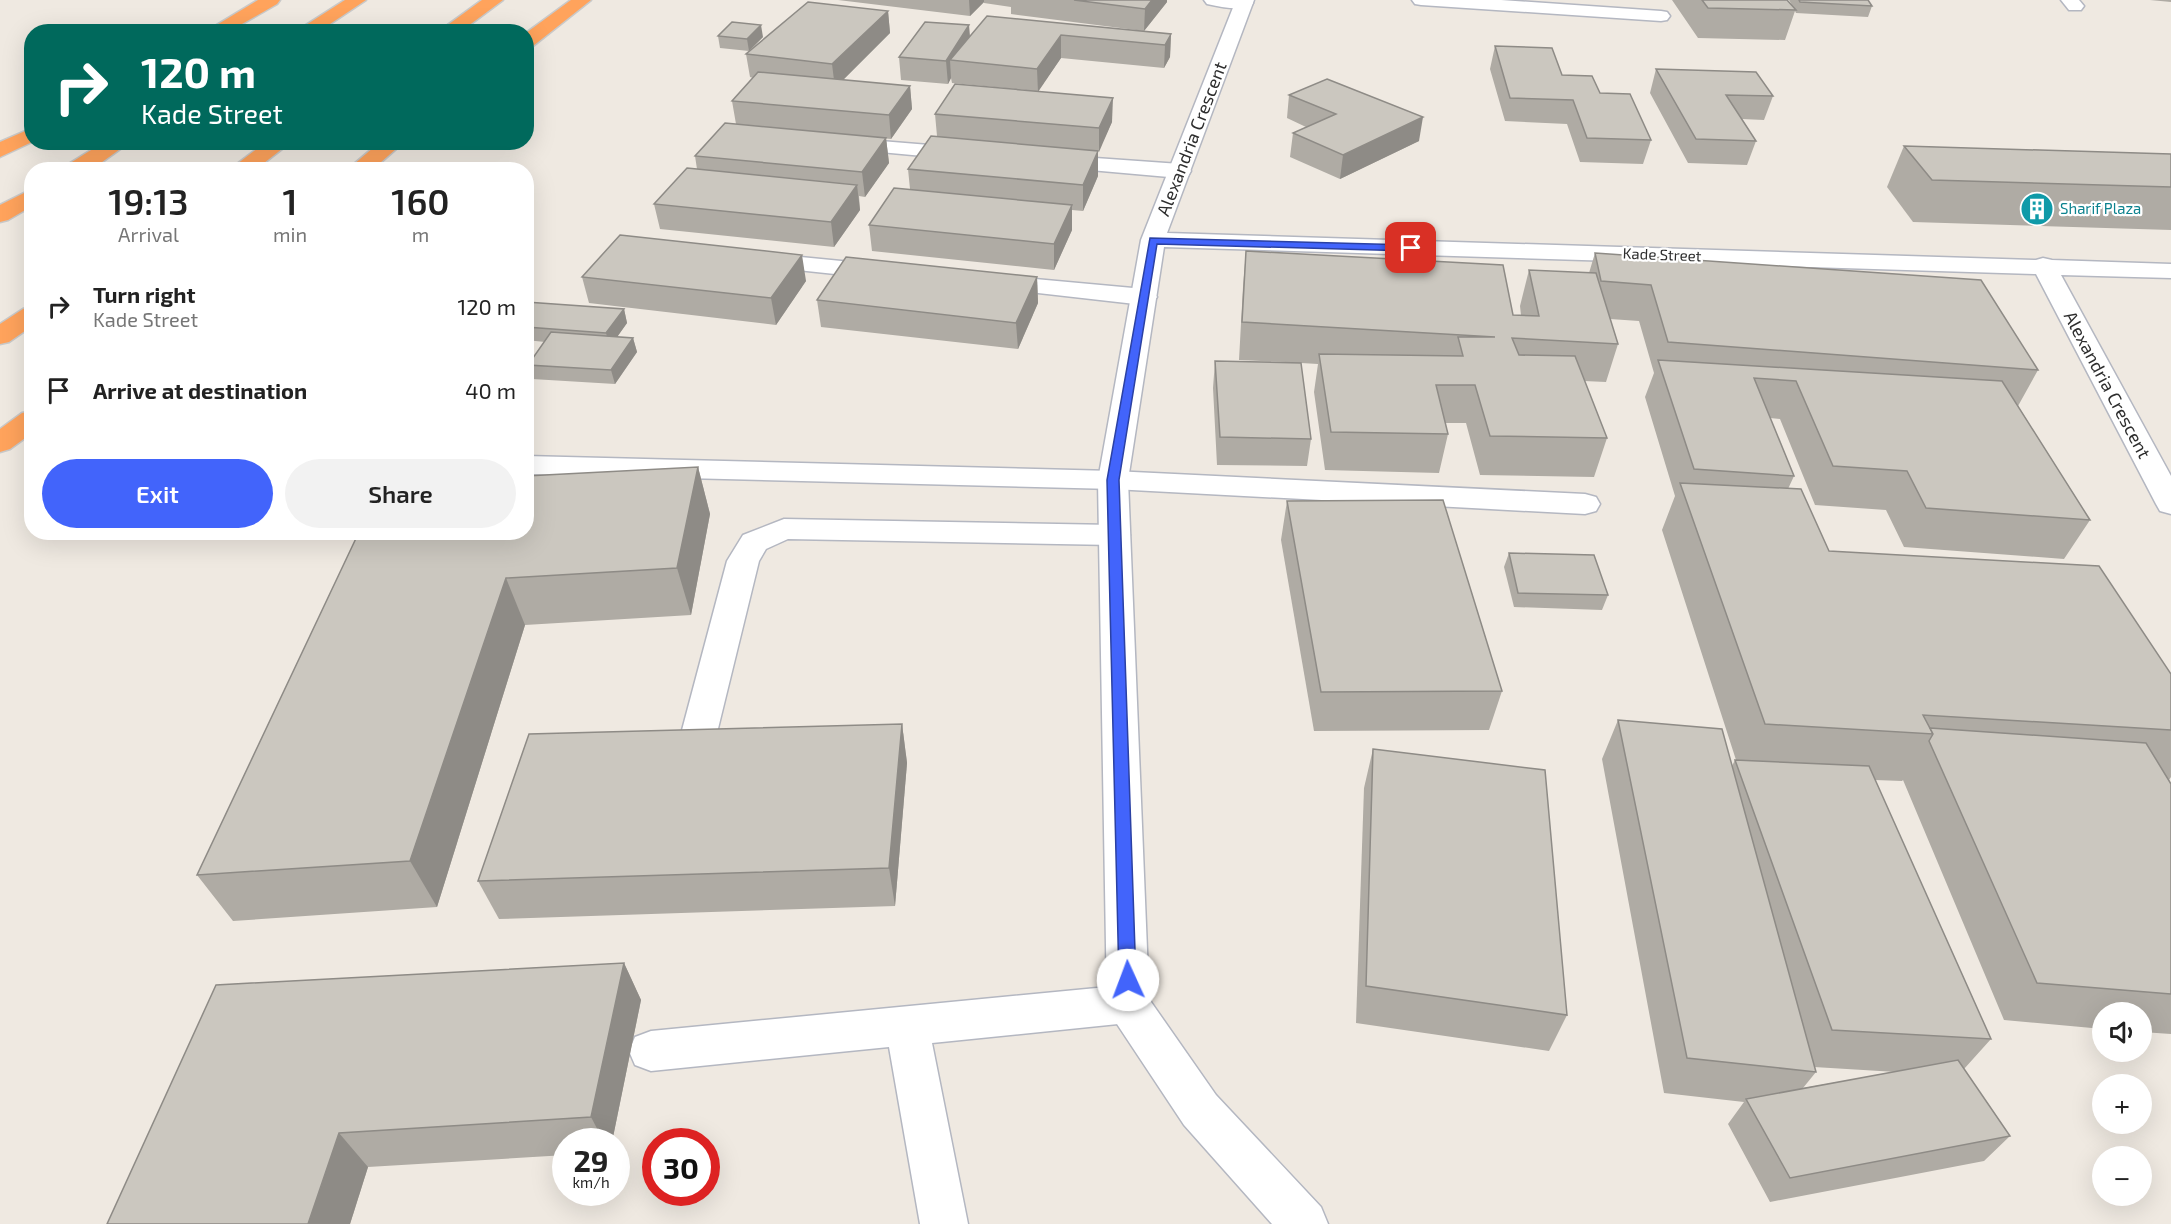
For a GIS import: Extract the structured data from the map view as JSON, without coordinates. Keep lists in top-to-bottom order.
{
  "streets": {
    "street": ["Alexandria Crescent", "Kade Street"]
  },
  "crossings": [
    ["Alexandria Crescent", "Kade Street"]
  ],
  "places": {
    "building": ["Sharif Plaza"]
  },
  "page": {
    "turn": ["120 m", "Kade Street"],
    "eta": [
      "19:13",
      "Arrival",
      "1",
      "min",
      "160",
      "m"
    ],
    "list": [
      {
        "name": "Turn right",
        "note": "Kade Street",
        "value": "120 m"
      },
      {
        "name": "Arrive at destination",
        "value": "40 m"
      }
    ],
    "buttons": ["Exit", "Share"],
    "map_buttons": ["+", "−"],
    "speed": "29 km/h",
    "limit": "30"
  }
}
